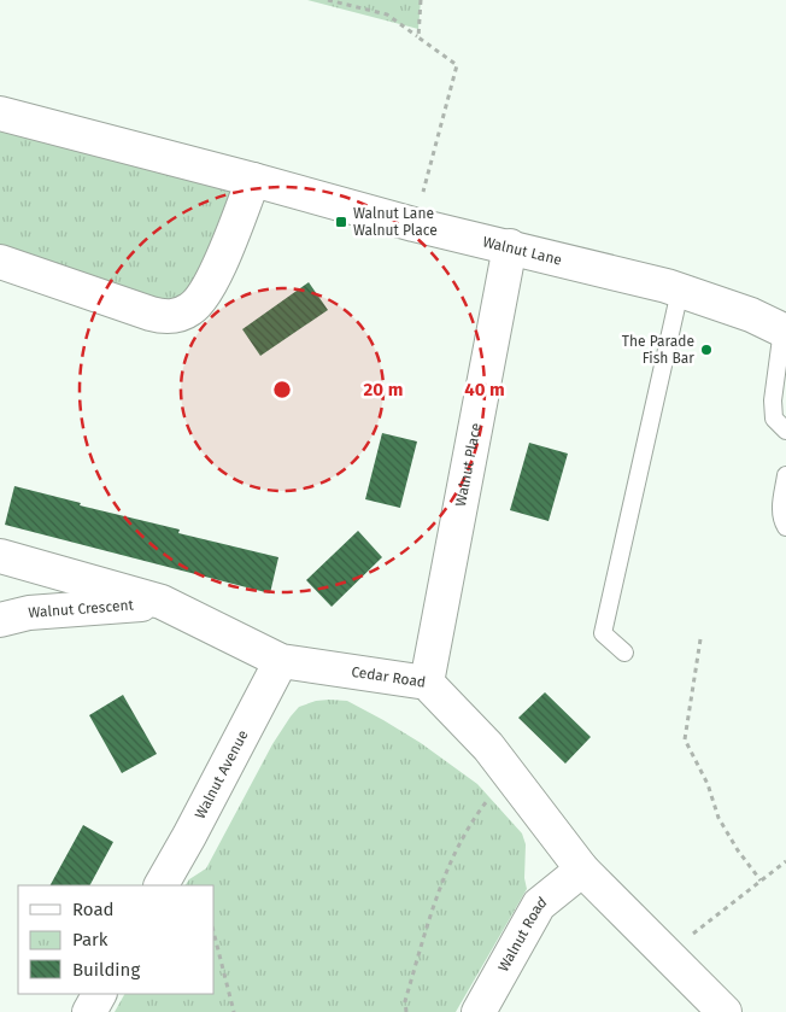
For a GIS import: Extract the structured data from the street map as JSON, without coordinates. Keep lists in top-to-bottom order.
{
  "streets": {
    "street": [
      "Walnut Lane",
      "Walnut Place",
      "Walnut Crescent",
      "Cedar Road",
      "Walnut Avenue",
      "Walnut Road"
    ]
  },
  "crossings": [
    ["Walnut Lane", "Walnut Place"],
    ["Walnut Place", "Cedar Road"],
    ["Walnut Crescent", "Cedar Road"],
    ["Cedar Road", "Walnut Avenue"],
    ["Cedar Road", "Walnut Road"]
  ],
  "places": {
    "transit": ["Walnut Lane Walnut Place"],
    "other": ["The Parade Fish Bar"]
  },
  "legend": ["Road", "Park", "Building"],
  "rings": ["20 m", "40 m"]
}
